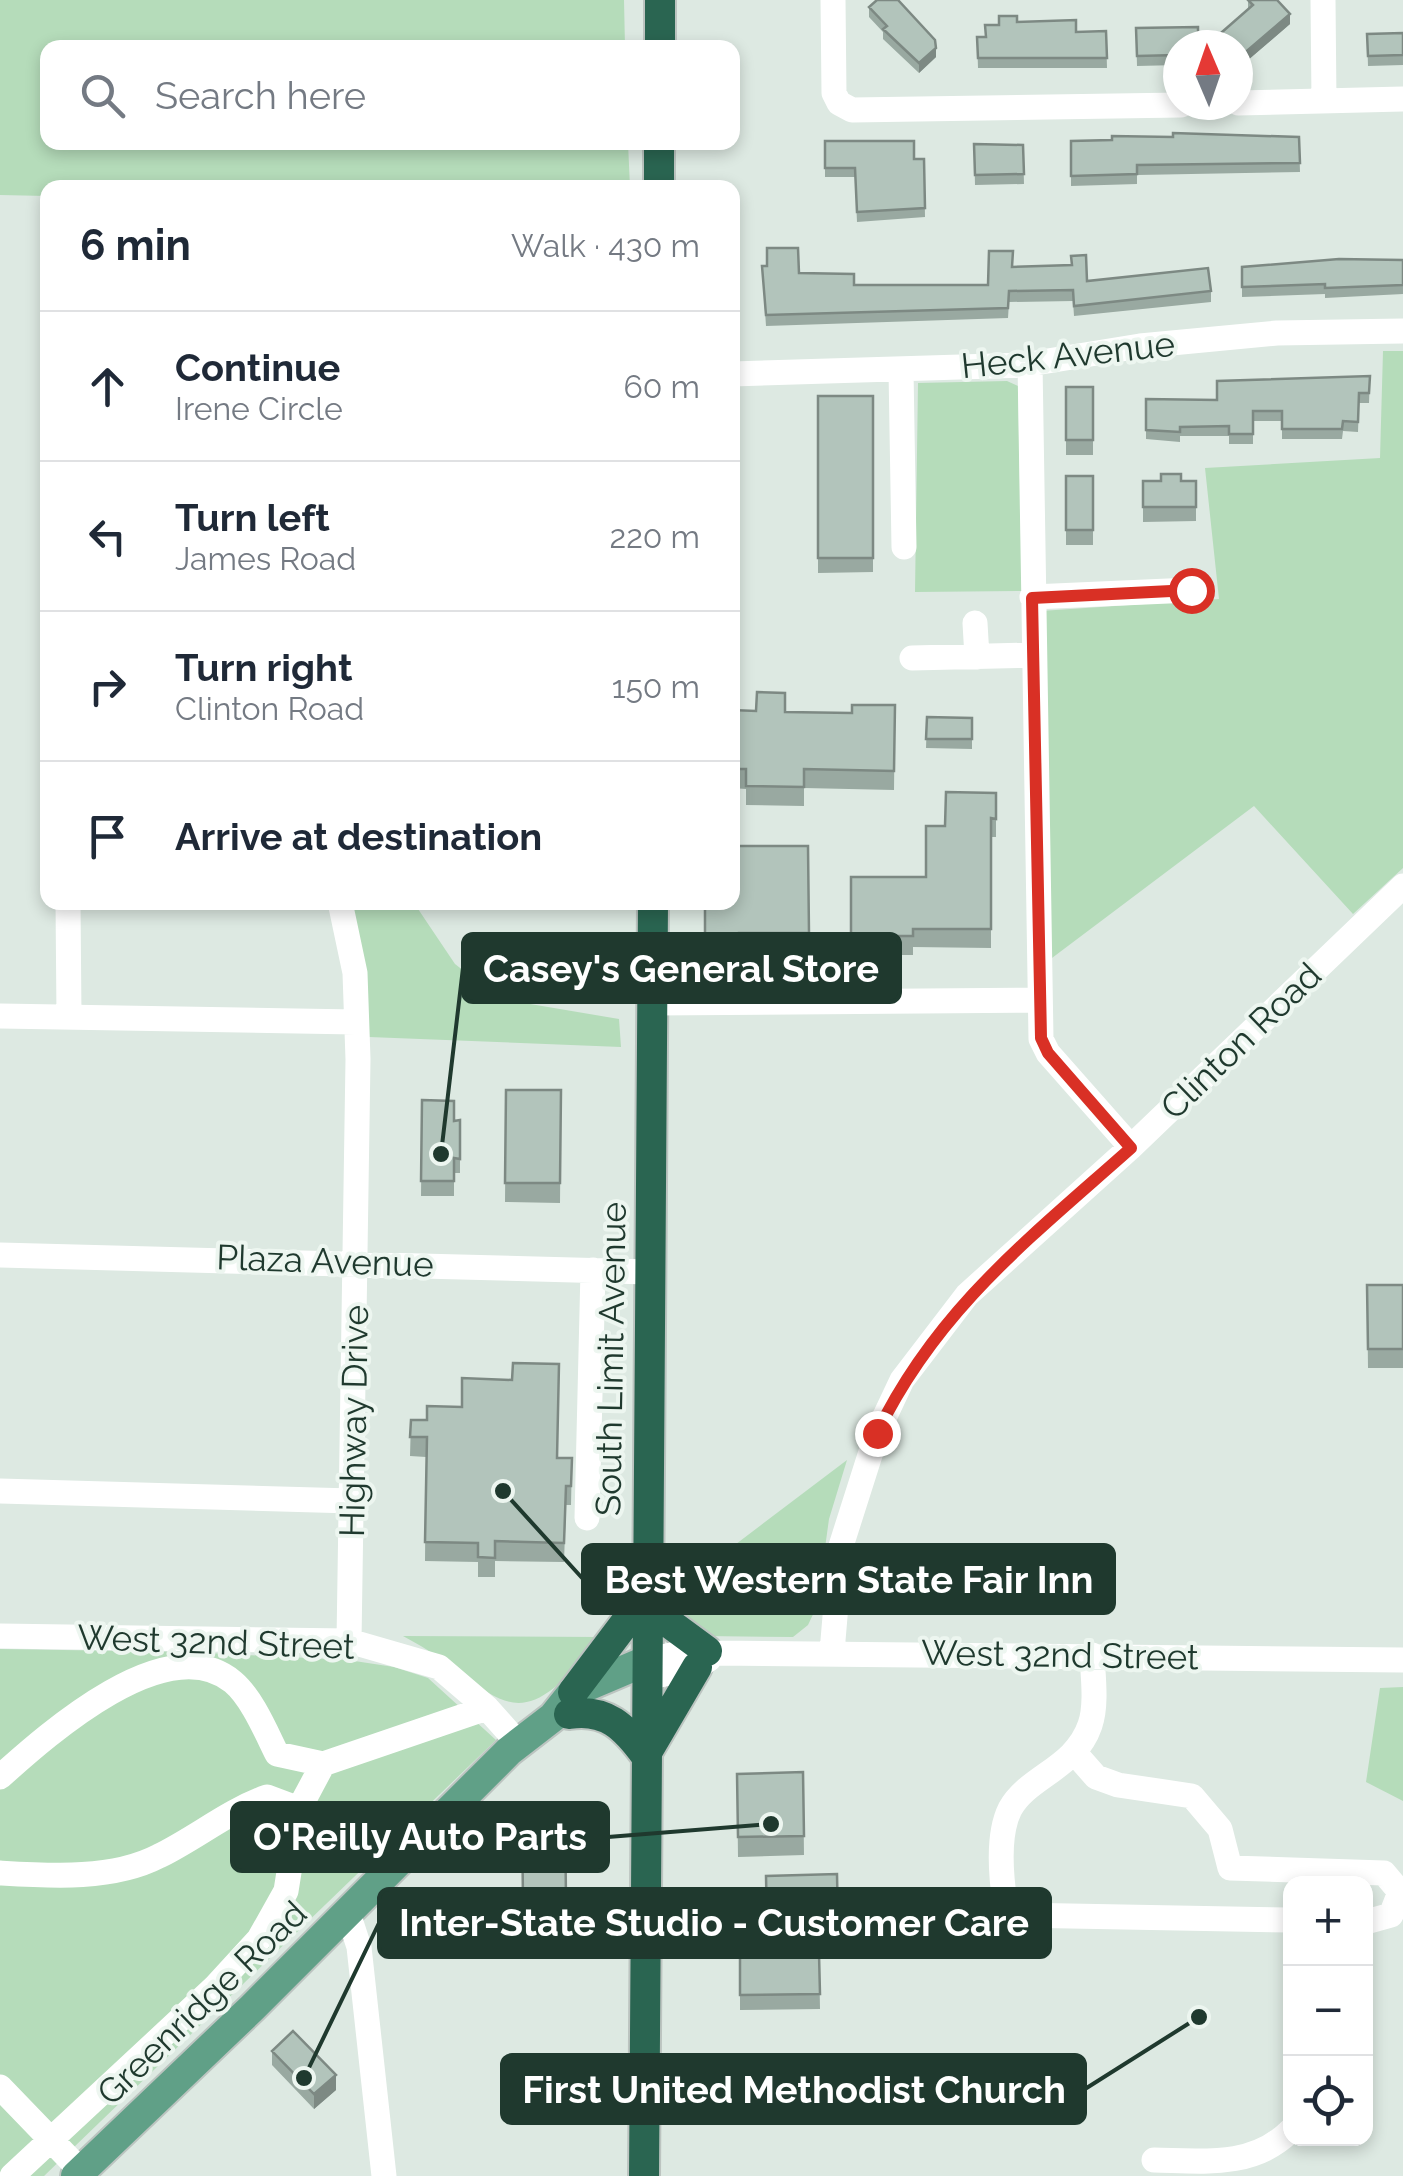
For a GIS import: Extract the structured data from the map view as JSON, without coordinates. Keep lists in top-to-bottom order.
{
  "streets": {
    "highway": ["South Limit Avenue"],
    "main road": ["Greenridge Road"],
    "street": [
      "Heck Avenue",
      "Clinton Road",
      "Plaza Avenue",
      "Highway Drive",
      "West 32nd Street"
    ]
  },
  "crossings": [
    ["Clinton Road", "West 32nd Street"],
    ["Plaza Avenue", "South Limit Avenue"],
    ["Plaza Avenue", "Highway Drive"],
    ["South Limit Avenue", "West 32nd Street"],
    ["South Limit Avenue", "Greenridge Road"],
    ["Highway Drive", "West 32nd Street"],
    ["West 32nd Street", "Greenridge Road"]
  ],
  "places": [
    "Casey's General Store",
    "Best Western State Fair Inn",
    "O'Reilly Auto Parts",
    "First United Methodist Church",
    "Inter-State Studio - Customer Care"
  ],
  "north": "top",
  "page": {
    "search": "Search here",
    "heading": ["6 min", "Walk · 430 m"],
    "list": [
      ["Continue", "Irene Circle", "60 m"],
      ["Turn left", "James Road", "220 m"],
      ["Turn right", "Clinton Road", "150 m"],
      "Arrive at destination"
    ],
    "map_buttons": ["+", "−"]
  }
}
